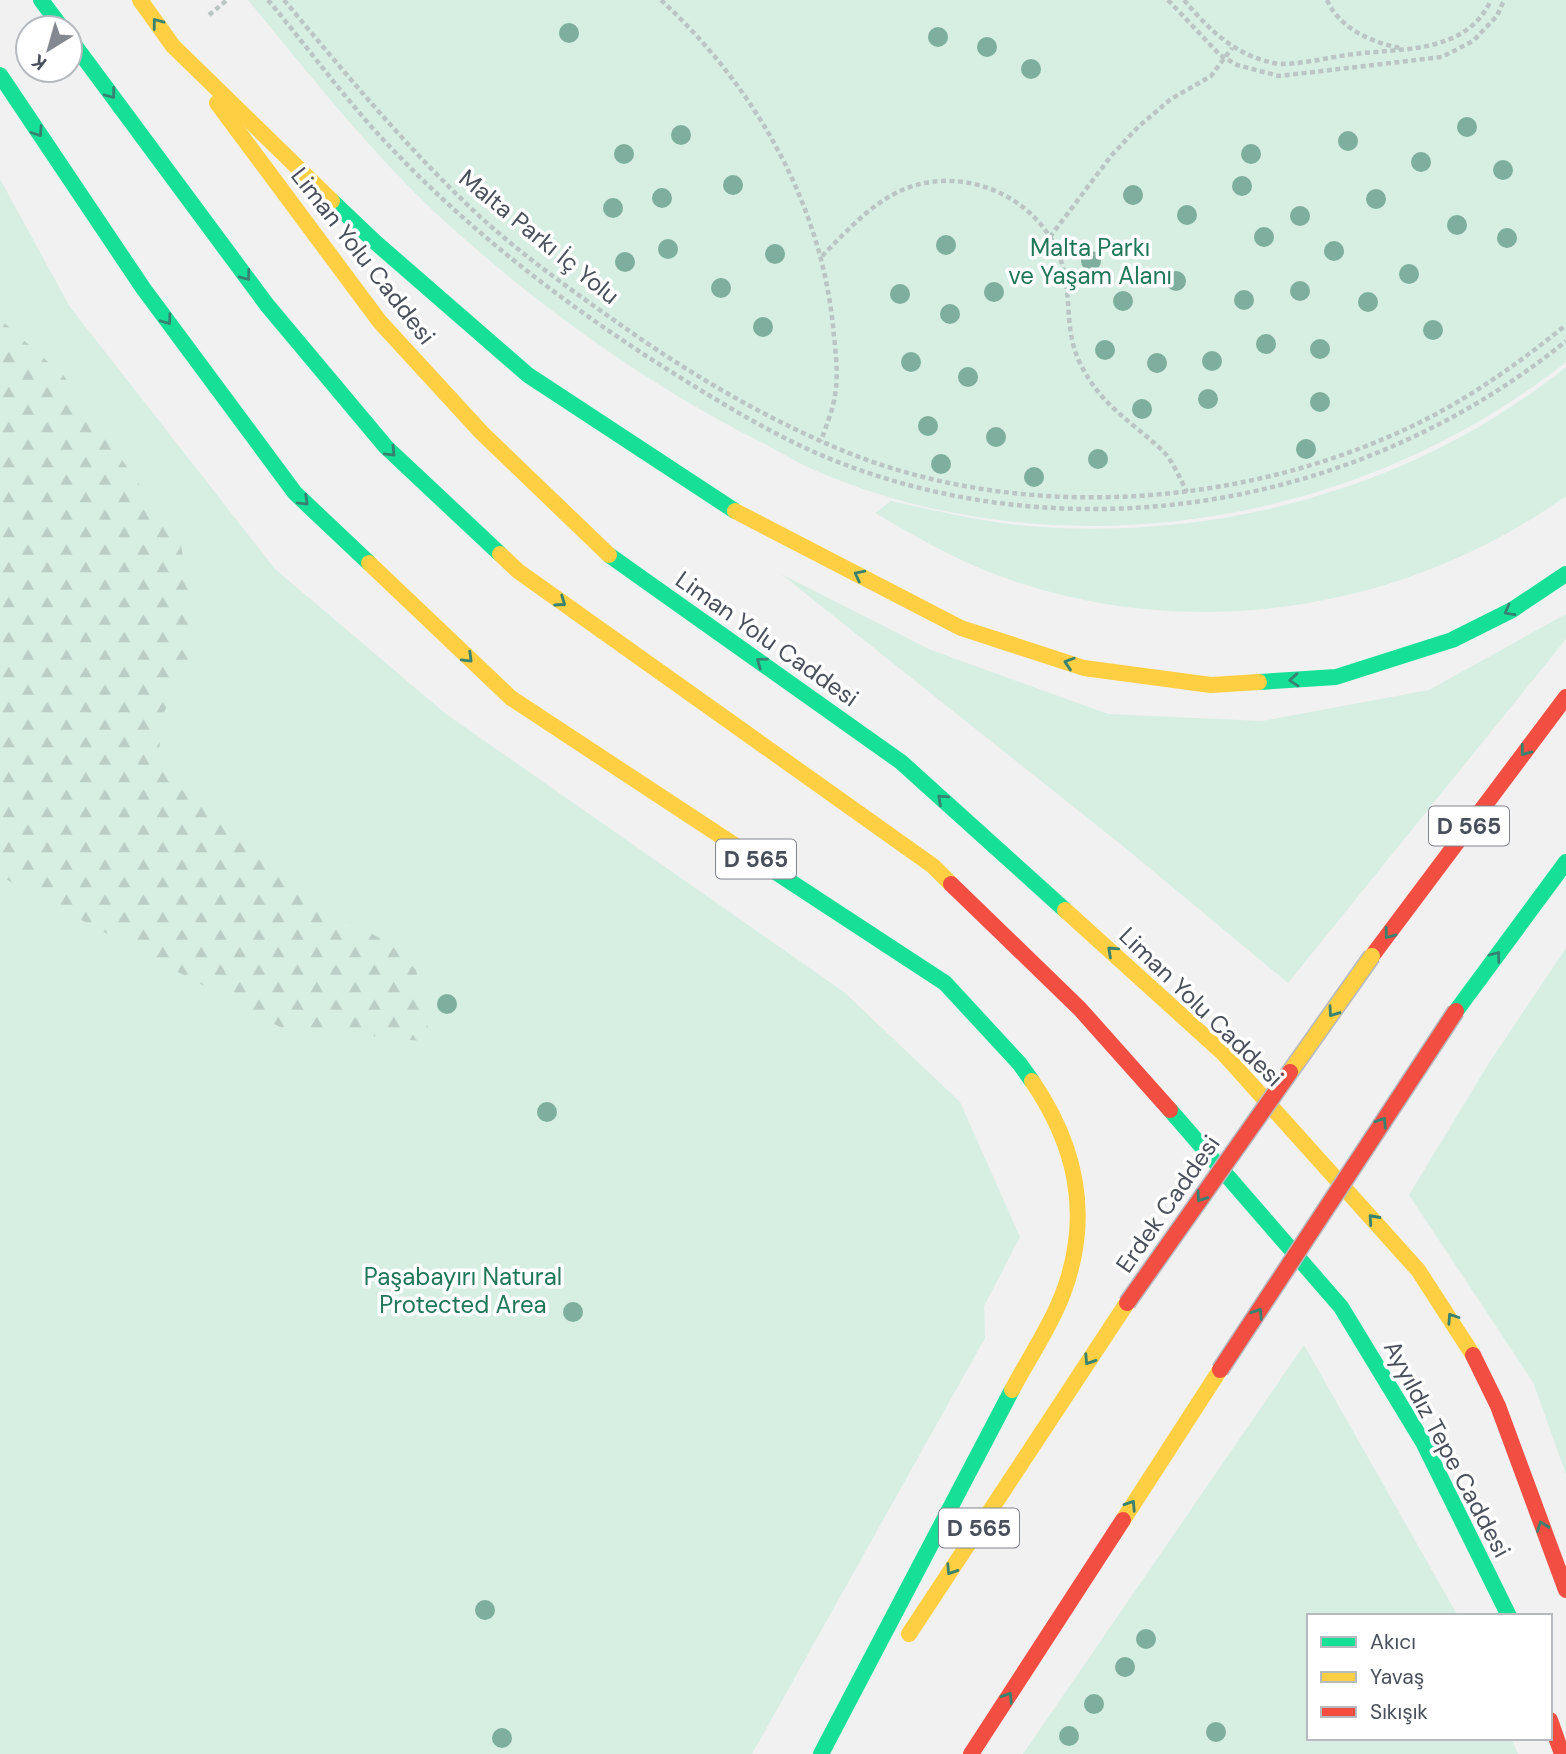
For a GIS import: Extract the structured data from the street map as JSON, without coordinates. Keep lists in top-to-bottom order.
{
  "streets": {
    "main road": [
      "Liman Yolu Caddesi",
      "D 565",
      "Erdek Caddesi",
      "Ayyıldız Tepe Caddesi"
    ],
    "path": ["Malta Parkı İç Yolu"]
  },
  "crossings": [
    ["Liman Yolu Caddesi", "Ayyıldız Tepe Caddesi"]
  ],
  "one_way": ["Liman Yolu Caddesi"],
  "parks": ["Malta Parkı ve Yaşam Alanı", "Paşabayırı Natural Protected Area"],
  "legend": ["Akıcı", "Yavaş", "Sıkışık"],
  "north": "bottom left"
}
